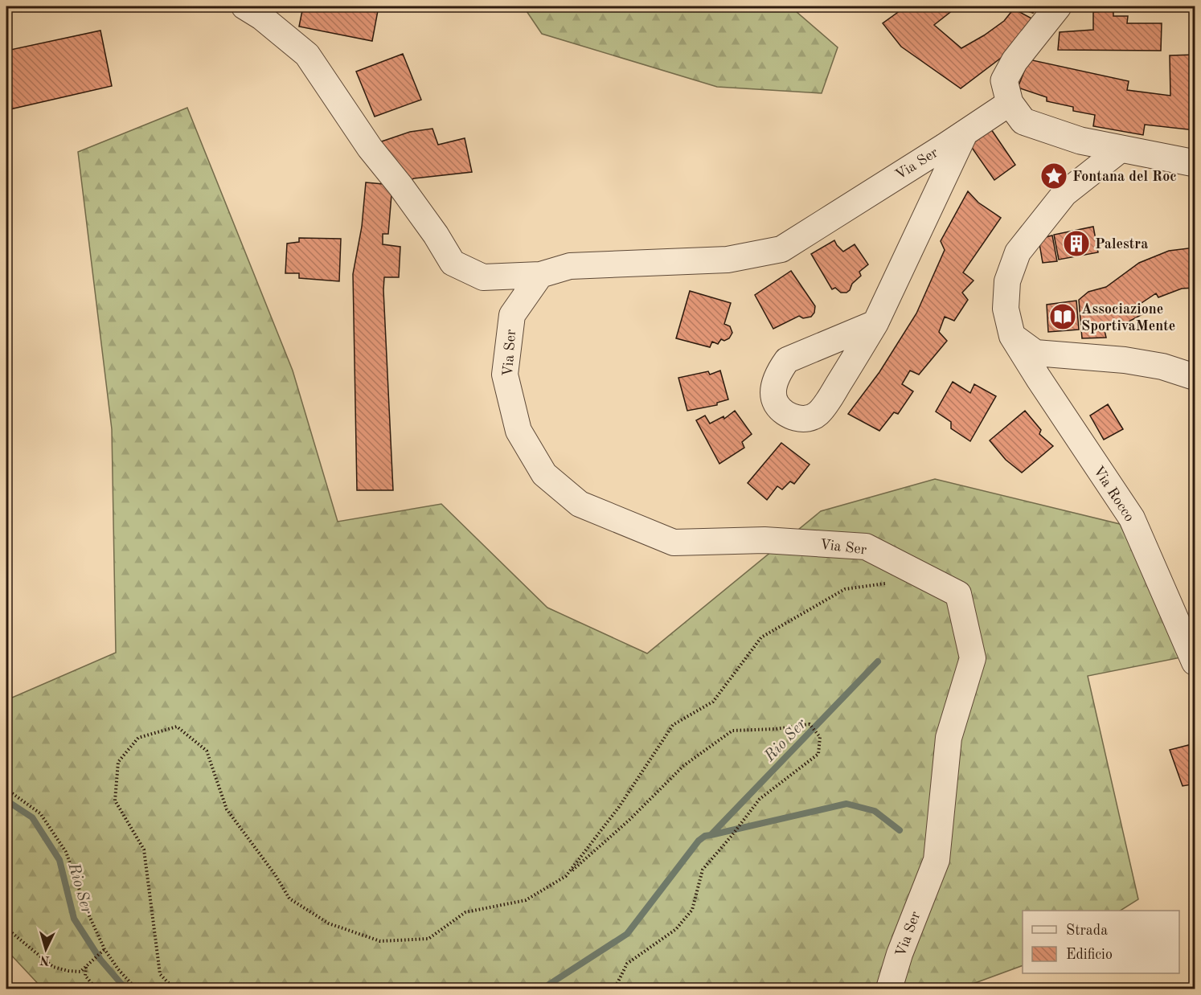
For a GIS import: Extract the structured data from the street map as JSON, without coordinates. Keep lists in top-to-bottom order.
{
  "streets": {
    "street": ["Via Ser", "Via Rocco"]
  },
  "water": ["Rio Ser"],
  "places": {
    "place": ["Fontana del Roc"],
    "building": ["Palestra"],
    "library": ["Associazione SportivaMente"]
  },
  "legend": ["Strada", "Edificio"],
  "north": "bottom"
}
